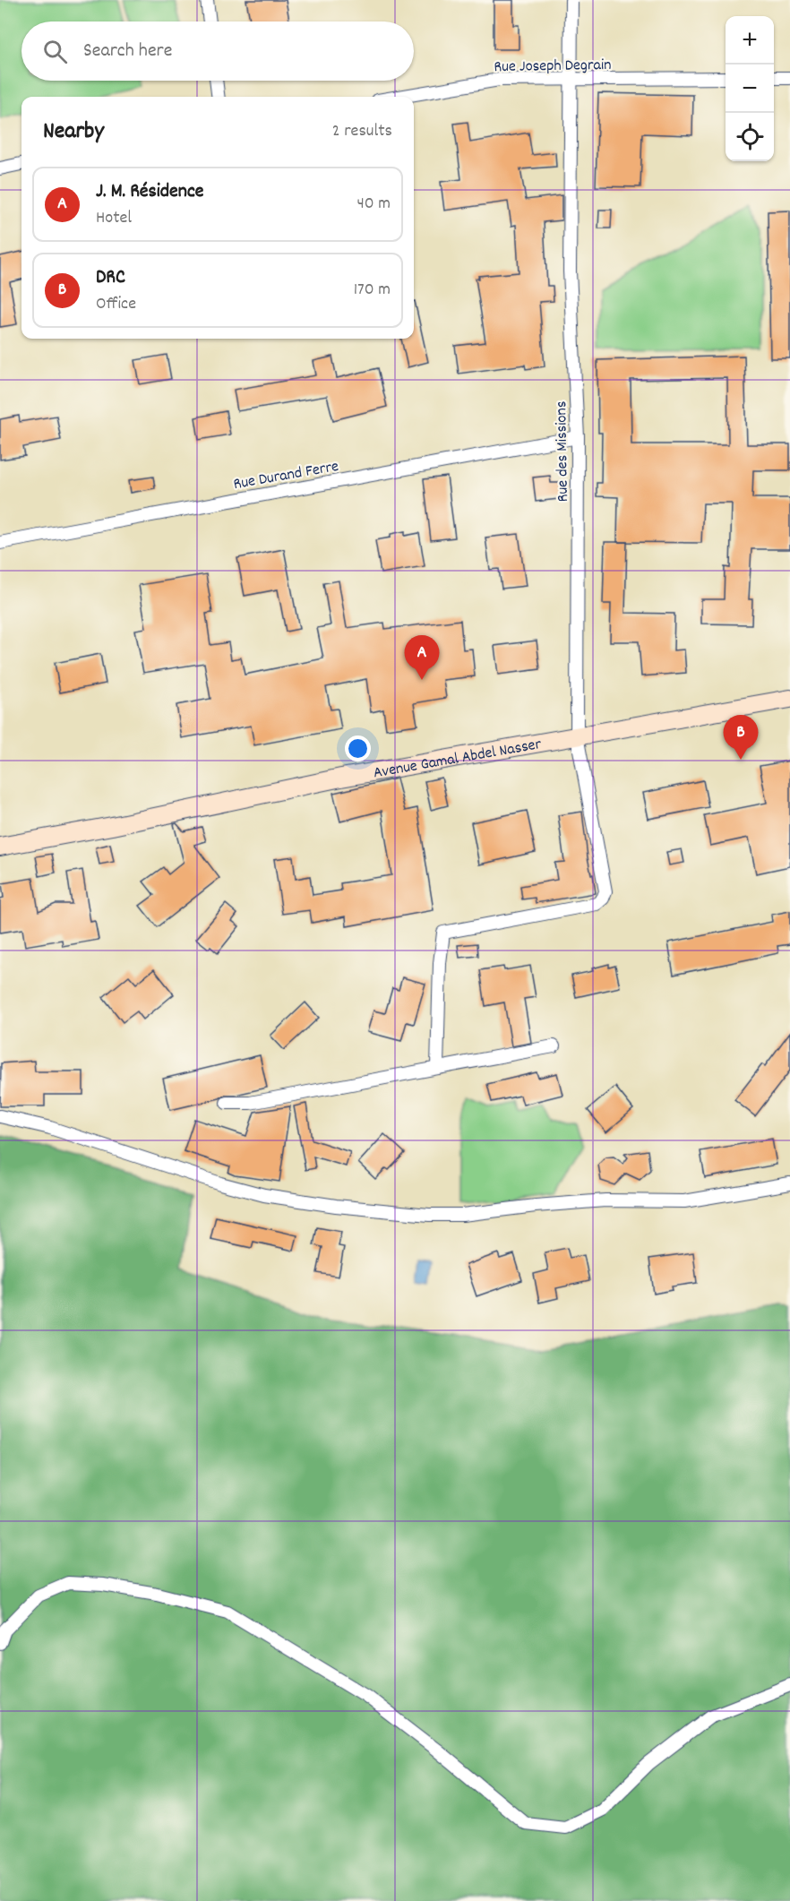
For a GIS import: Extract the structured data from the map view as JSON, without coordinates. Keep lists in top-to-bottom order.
{
  "streets": {
    "street": [
      "Rue Joseph Degrain",
      "Rue des Missions",
      "Rue Durand Ferre",
      "Avenue Gamal Abdel Nasser"
    ]
  },
  "crossings": [
    ["Rue Joseph Degrain", "Rue des Missions"],
    ["Rue des Missions", "Rue Durand Ferre"],
    ["Rue des Missions", "Avenue Gamal Abdel Nasser"]
  ],
  "page": {
    "map_buttons": ["+", "−"],
    "search": "Search here",
    "heading": ["Nearby", "2 results"],
    "list": [
      {
        "mark": "A",
        "name": "J. M. Résidence",
        "note": "Hotel",
        "value": "40 m"
      },
      {
        "mark": "B",
        "name": "DRC",
        "note": "Office",
        "value": "170 m"
      }
    ],
    "pins": ["A", "B"]
  }
}
